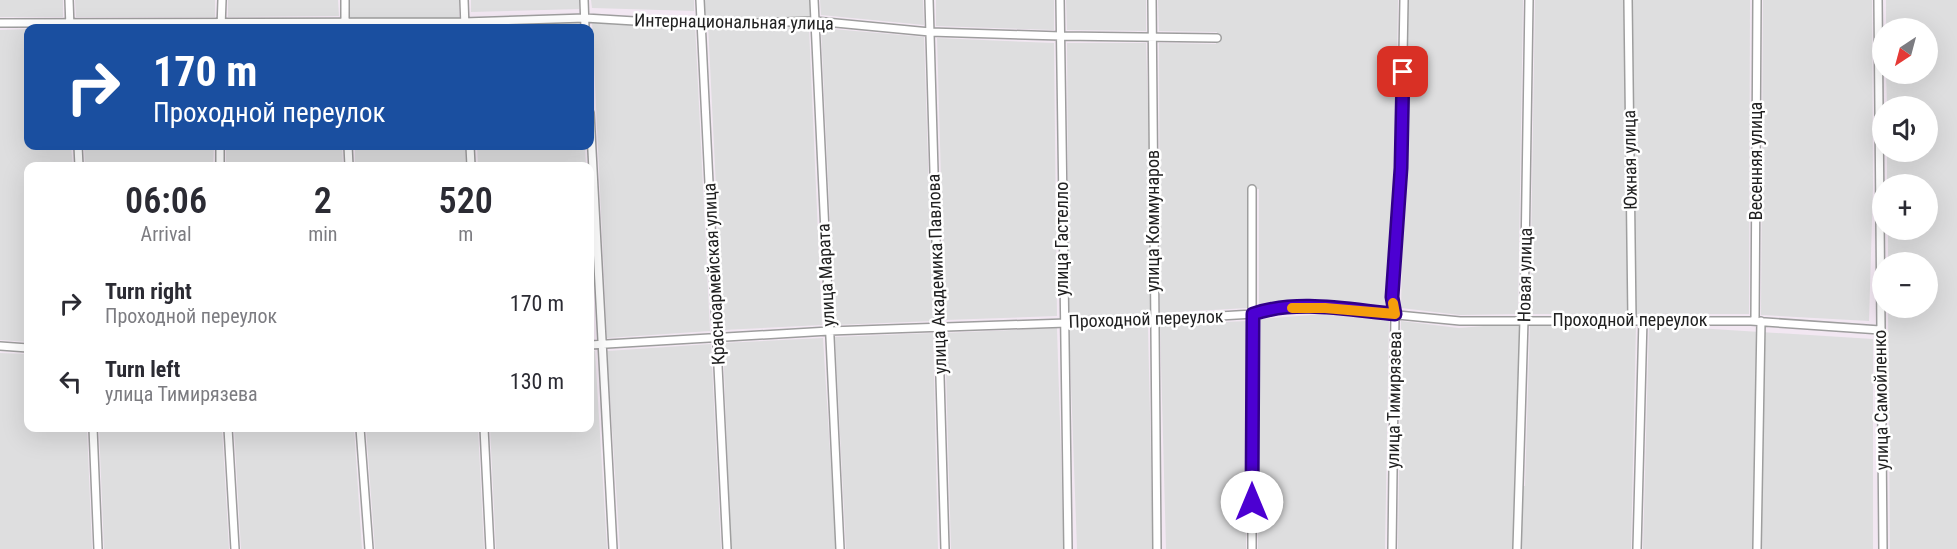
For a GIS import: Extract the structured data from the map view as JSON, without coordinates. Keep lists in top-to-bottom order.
{
  "streets": {
    "street": [
      "Интернациональная улица",
      "Южная улица",
      "Весенняя улица",
      "улица Коммунаров",
      "улица Гастелло",
      "Красноармейская улица",
      "улица Академика Павлова",
      "улица Марата",
      "Новая улица",
      "Проходной переулок",
      "улица Тимирязева",
      "улица Самойленко"
    ]
  },
  "crossings": [
    ["Интернациональная улица", "улица Коммунаров"],
    ["Интернациональная улица", "улица Гастелло"],
    ["Интернациональная улица", "Красноармейская улица"],
    ["Интернациональная улица", "улица Академика Павлова"],
    ["Интернациональная улица", "улица Марата"],
    ["Южная улица", "Проходной переулок"],
    ["Весенняя улица", "Проходной переулок"],
    ["улица Коммунаров", "Проходной переулок"],
    ["улица Гастелло", "Проходной переулок"],
    ["Красноармейская улица", "Проходной переулок"],
    ["улица Академика Павлова", "Проходной переулок"],
    ["улица Марата", "Проходной переулок"],
    ["Новая улица", "Проходной переулок"],
    ["Проходной переулок", "улица Тимирязева"],
    ["Проходной переулок", "улица Самойленко"]
  ],
  "north": "bottom left",
  "page": {
    "map_buttons": ["+", "−"],
    "turn": ["170 m", "Проходной переулок"],
    "eta": [
      "06:06",
      "Arrival",
      "2",
      "min",
      "520",
      "m"
    ],
    "list": [
      {
        "name": "Turn right",
        "note": "Проходной переулок",
        "value": "170 m"
      },
      {
        "name": "Turn left",
        "note": "улица Тимирязева",
        "value": "130 m"
      }
    ]
  }
}
